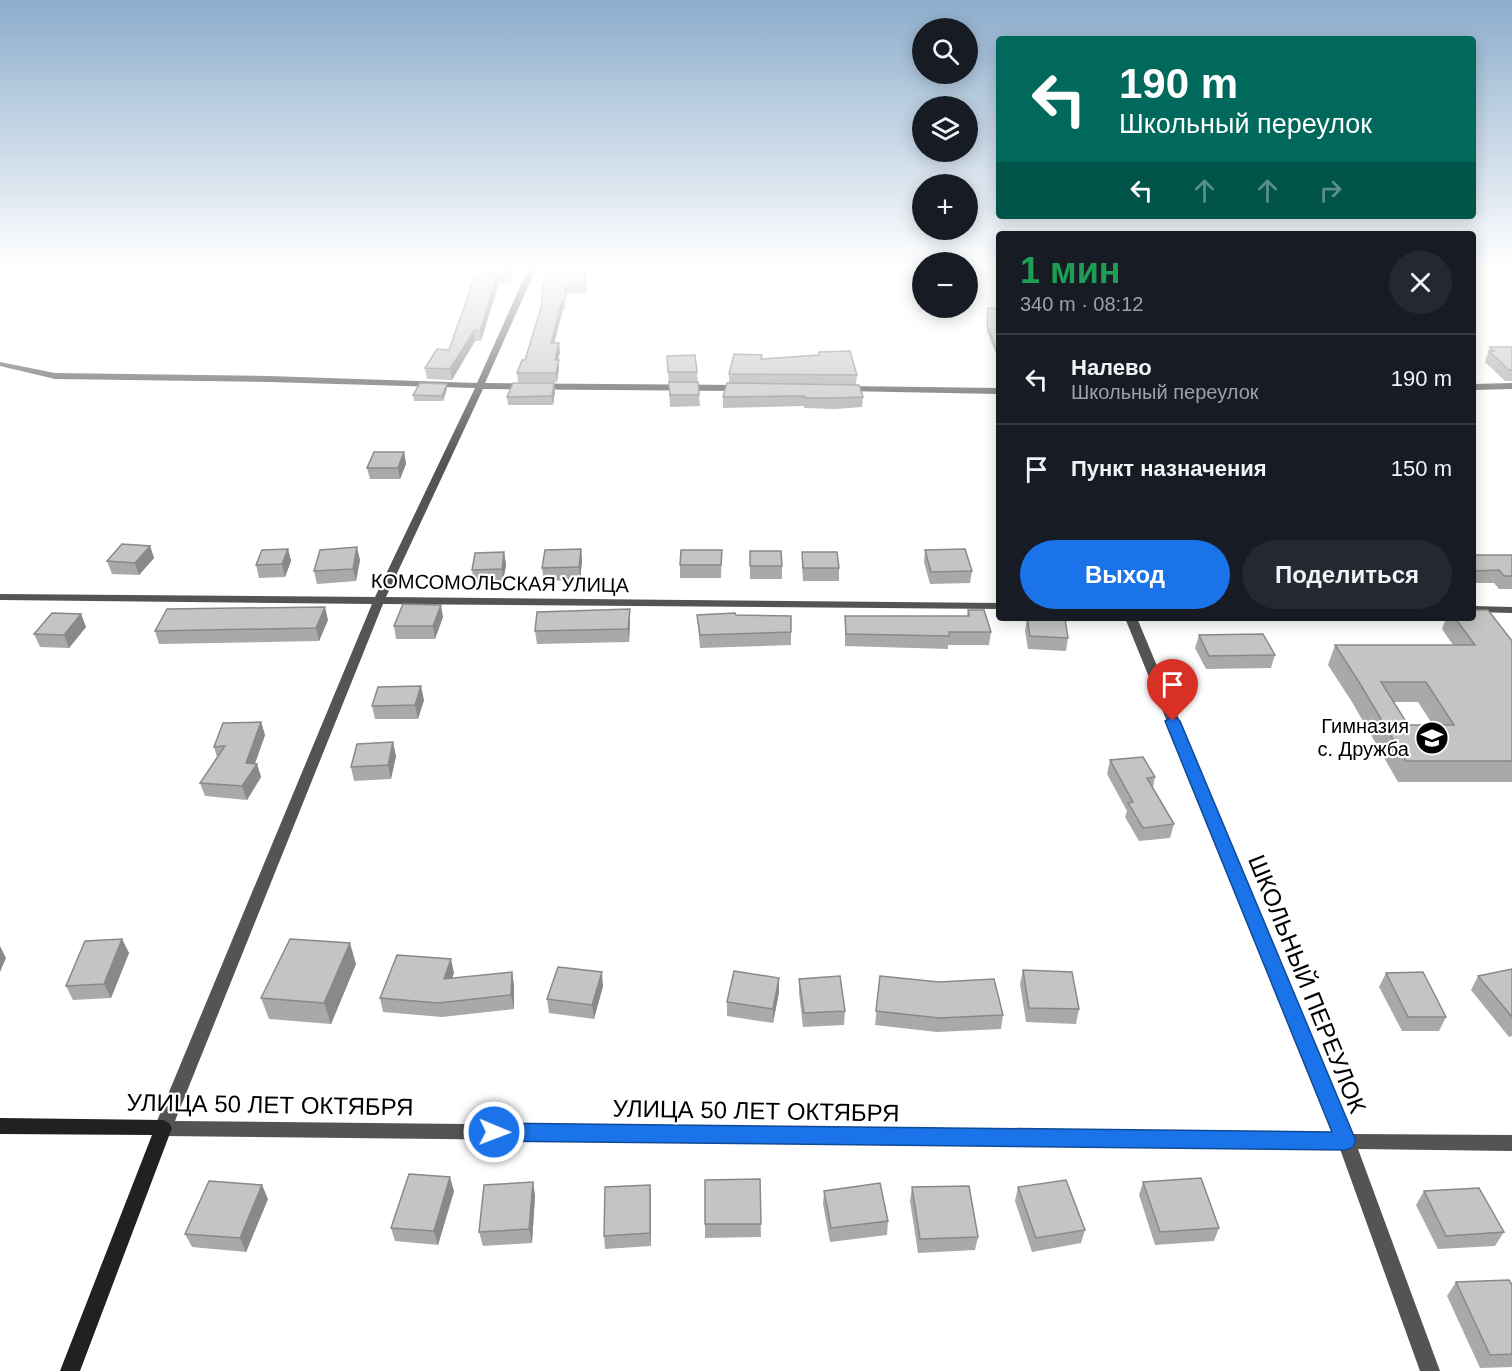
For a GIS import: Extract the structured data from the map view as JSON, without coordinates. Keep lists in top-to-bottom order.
{
  "streets": {
    "street": ["КОМСОМОЛЬСКАЯ УЛИЦА", "ШКОЛЬНЫЙ ПЕРЕУЛОК", "УЛИЦА 50 ЛЕТ ОКТЯБРЯ"]
  },
  "crossings": [
    ["ШКОЛЬНЫЙ ПЕРЕУЛОК", "УЛИЦА 50 ЛЕТ ОКТЯБРЯ"]
  ],
  "places": {
    "school or university": ["Гимназия с. Дружба"]
  },
  "page": {
    "map_buttons": ["+", "−"],
    "turn": ["190 m", "Школьный переулок"],
    "heading": ["1 мин", "340 m · 08:12"],
    "list": [
      {
        "name": "Налево",
        "note": "Школьный переулок",
        "value": "190 m"
      },
      {
        "name": "Пункт назначения",
        "value": "150 m"
      }
    ],
    "buttons": ["Выход", "Поделиться"]
  }
}
